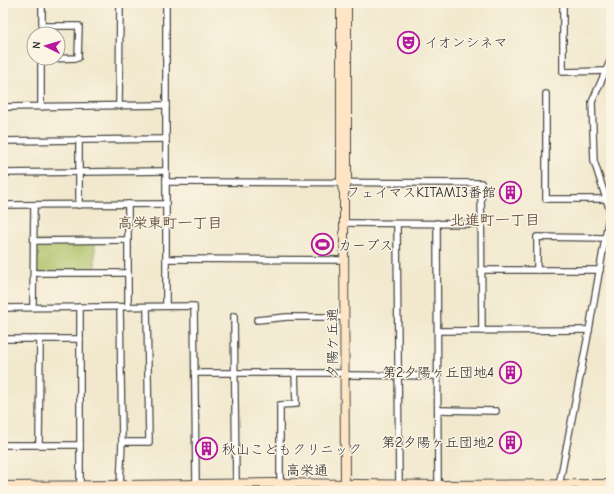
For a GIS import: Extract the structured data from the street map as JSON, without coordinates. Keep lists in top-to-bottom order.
{
  "streets": {
    "street": ["夕陽ケ丘通", "高栄通"]
  },
  "crossings": [
    ["夕陽ケ丘通", "高栄通"]
  ],
  "districts": ["北進町一丁目", "高栄東町一丁目"],
  "places": {
    "theatre": ["イオンシネマ"],
    "building": [
      "フェイマスKITAMI3番館",
      "第2夕陽ヶ丘団地4",
      "第2夕陽ヶ丘団地2",
      "秋山こどもクリニック"
    ],
    "sports": ["カーブス"]
  },
  "north": "left"
}
